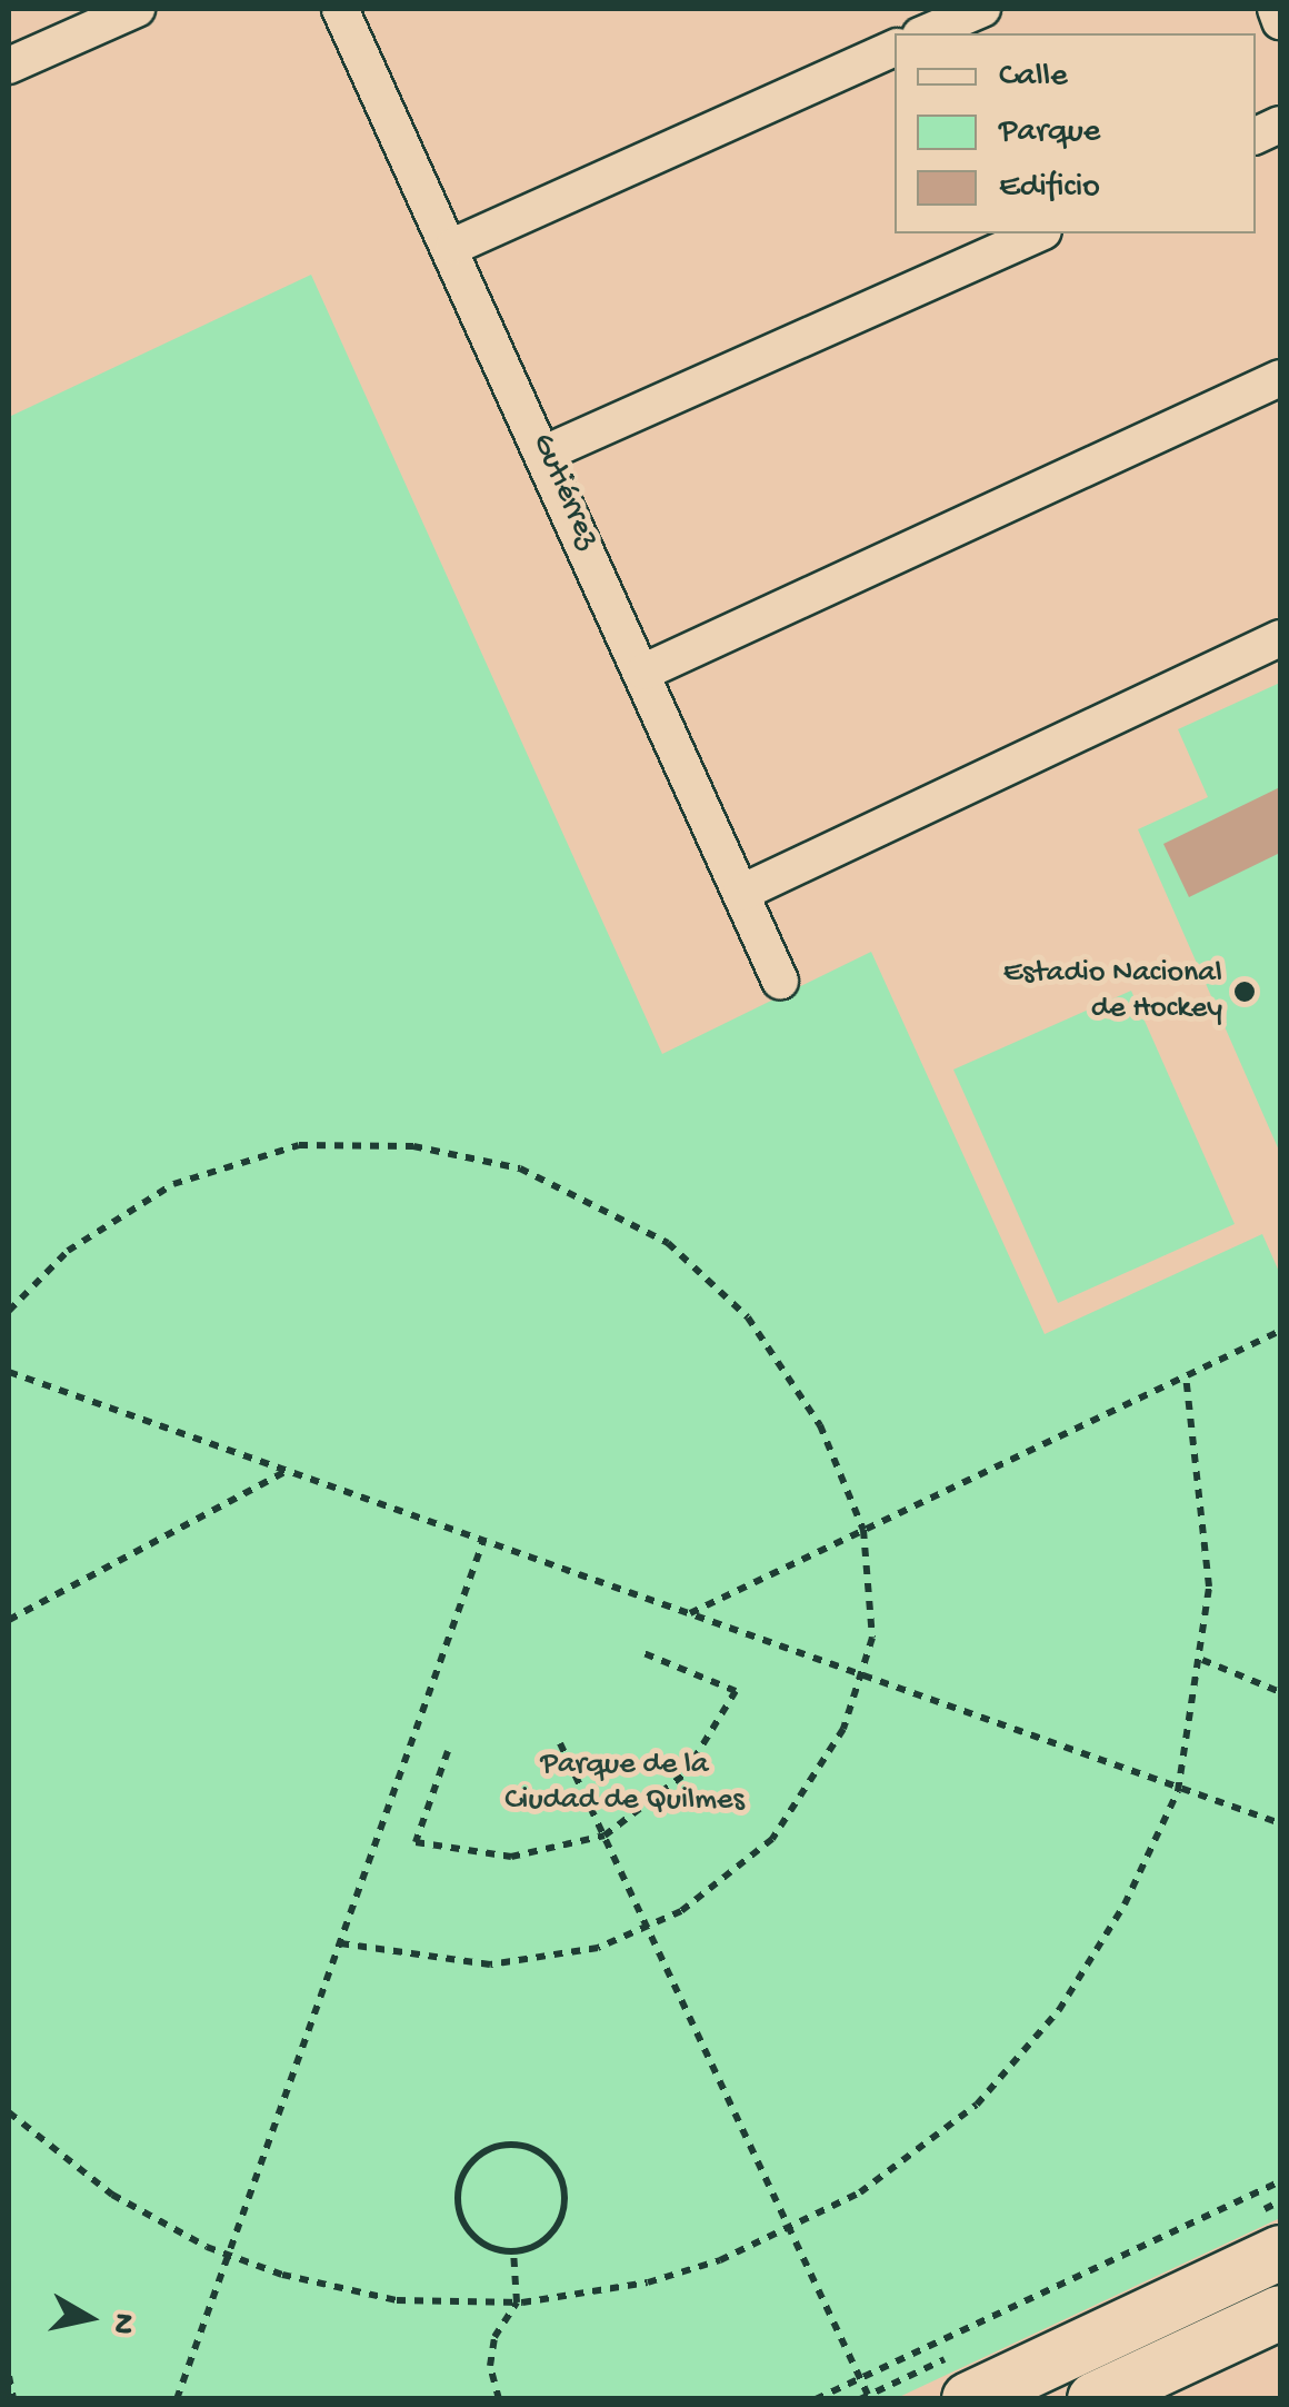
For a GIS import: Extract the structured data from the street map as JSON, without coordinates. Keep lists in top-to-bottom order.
{
  "streets": {
    "street": ["Gutiérrez"]
  },
  "parks": ["Parque de la Ciudad de Quilmes"],
  "places": ["Estadio Nacional de Hockey"],
  "legend": ["Calle", "Parque", "Edificio"],
  "north": "right"
}
